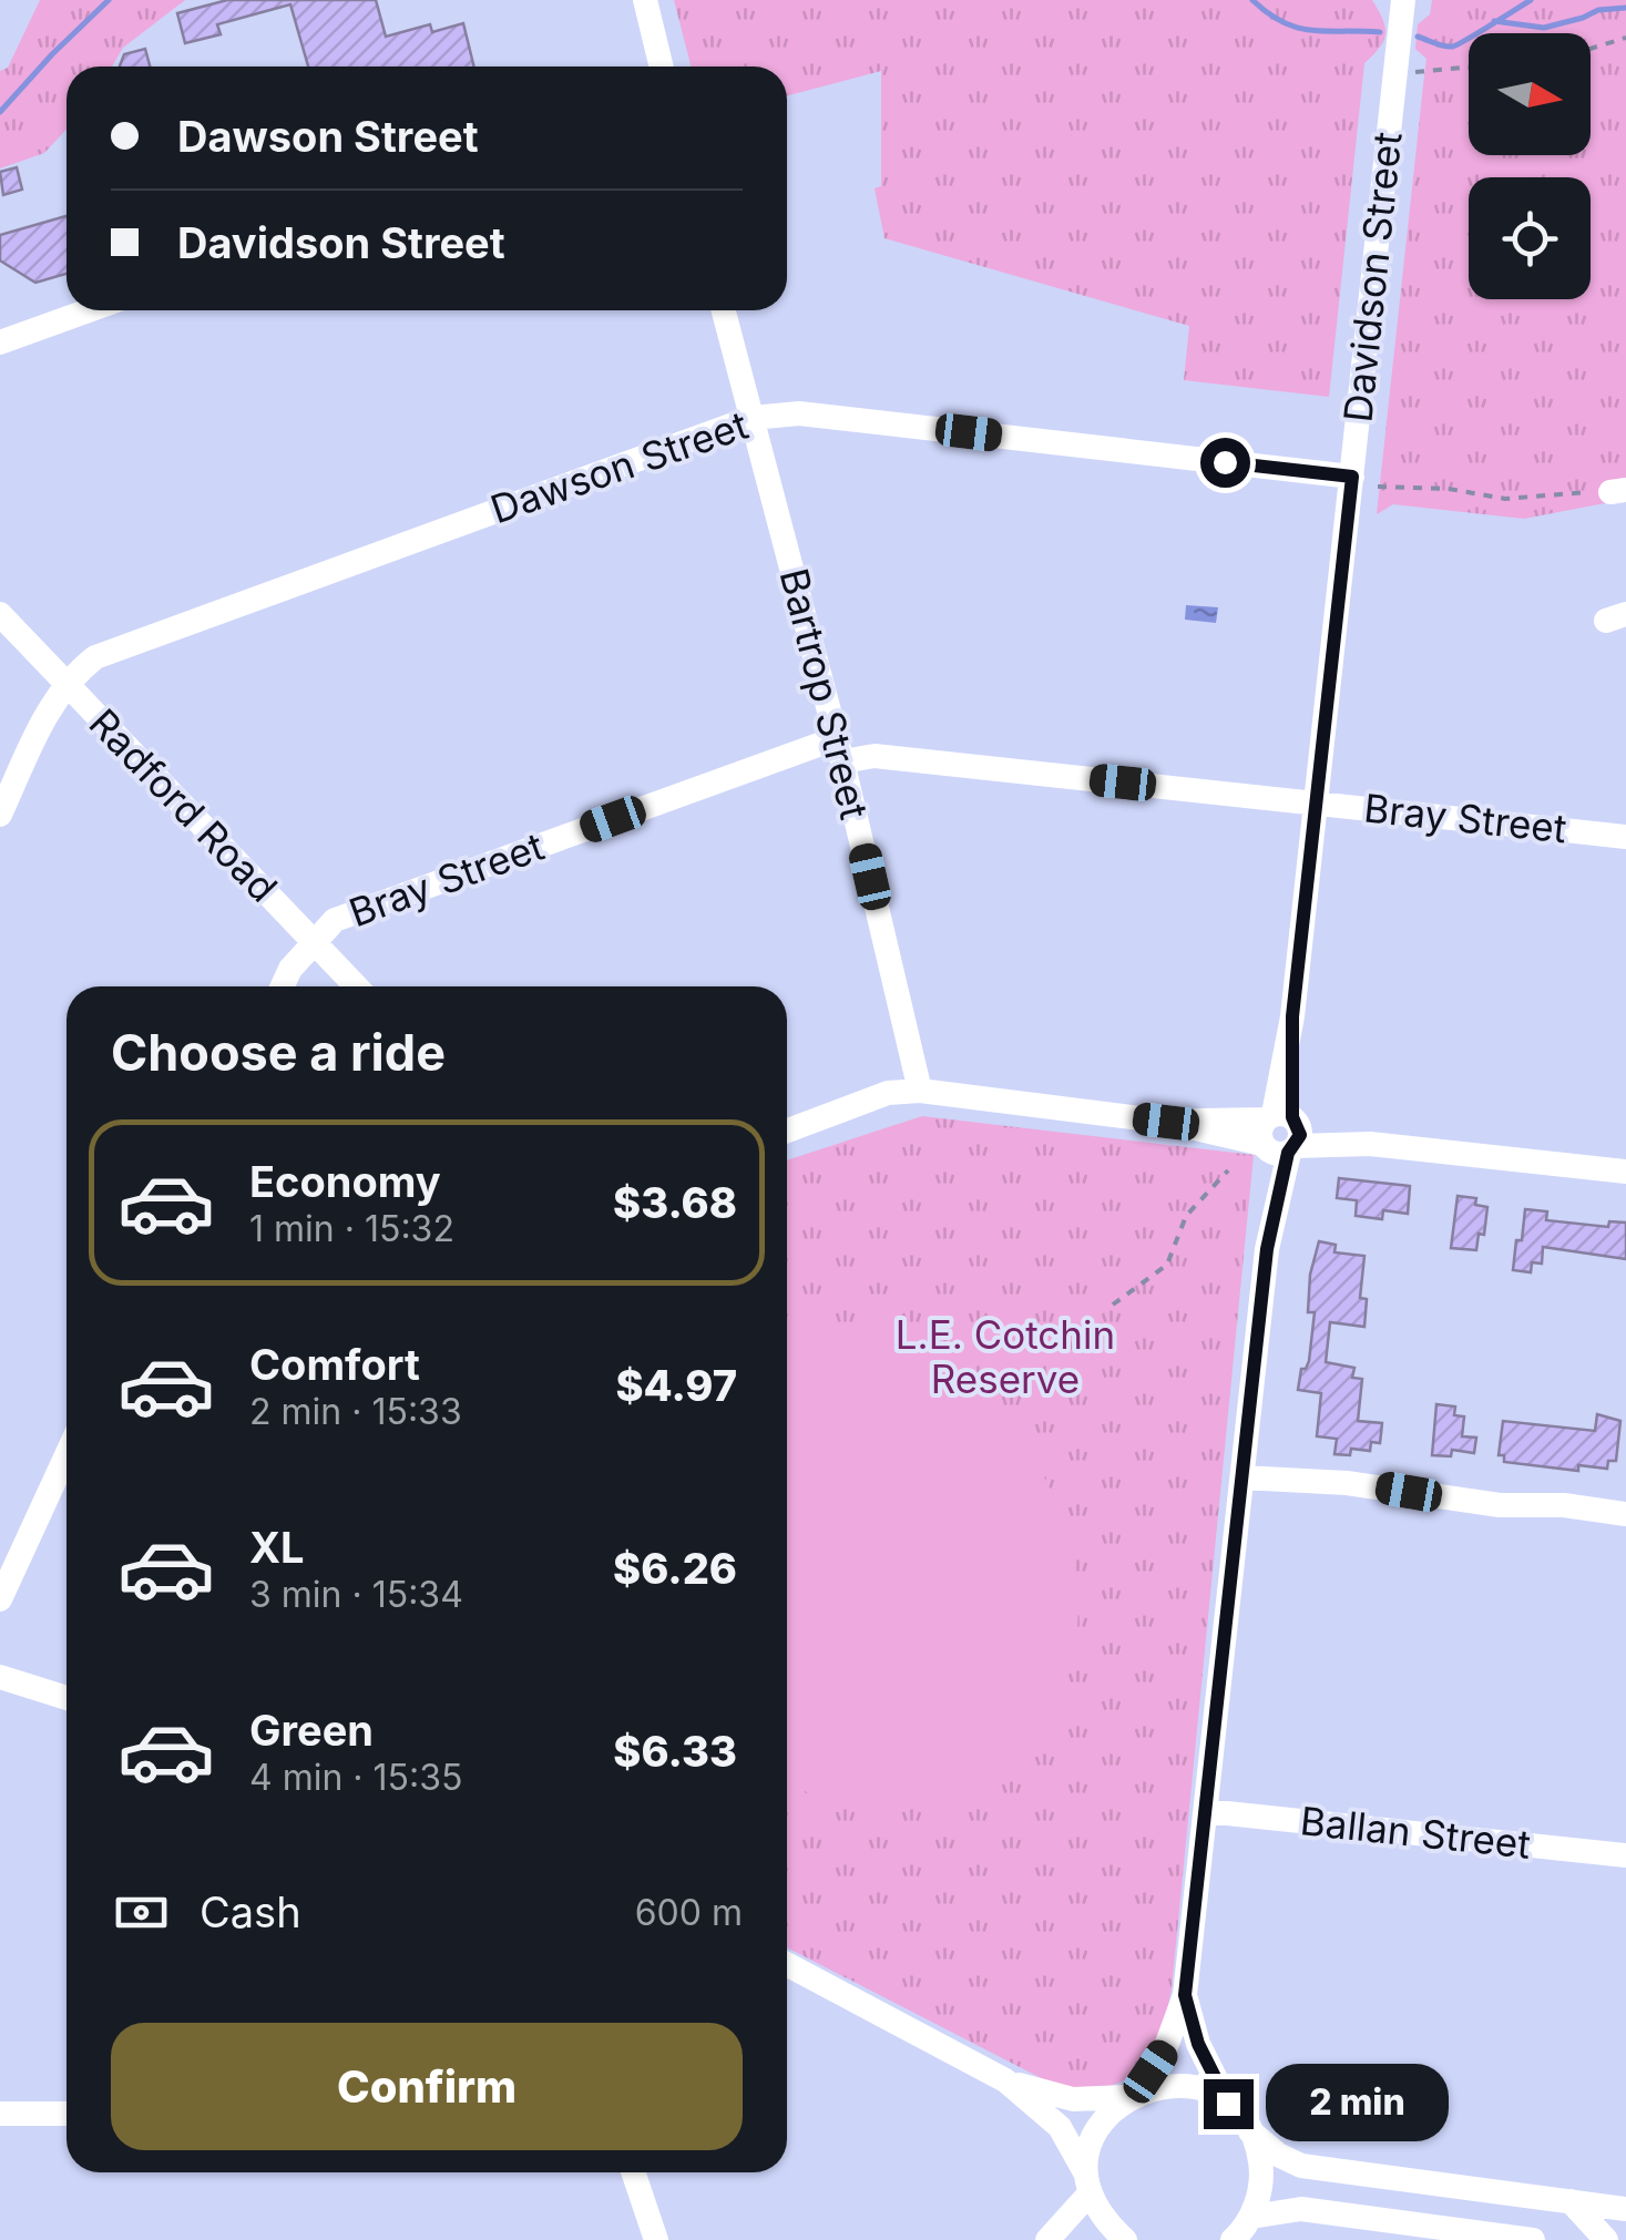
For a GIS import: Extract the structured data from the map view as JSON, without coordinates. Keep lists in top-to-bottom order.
{
  "streets": {
    "street": [
      "Davidson Street",
      "Dawson Street",
      "Bartrop Street",
      "Radford Road",
      "Bray Street",
      "Ballan Street"
    ]
  },
  "crossings": [
    ["Davidson Street", "Dawson Street"],
    ["Davidson Street", "Bray Street"],
    ["Davidson Street", "Ballan Street"],
    ["Dawson Street", "Bartrop Street"],
    ["Dawson Street", "Radford Road"],
    ["Bartrop Street", "Bray Street"],
    ["Radford Road", "Bray Street"]
  ],
  "parks": ["L.E. Cotchin Reserve"],
  "north": "right",
  "page": {
    "banner": ["Dawson Street", "Davidson Street"],
    "heading": "Choose a ride",
    "list": [
      {
        "name": "Economy",
        "note": "1 min · 15:32",
        "value": "$3.68"
      },
      {
        "name": "Comfort",
        "note": "2 min · 15:33",
        "value": "$4.97"
      },
      {
        "name": "XL",
        "note": "3 min · 15:34",
        "value": "$6.26"
      },
      {
        "name": "Green",
        "note": "4 min · 15:35",
        "value": "$6.33"
      }
    ],
    "pay": ["Cash", "600 m"],
    "buttons": "Confirm",
    "bubble": "2 min"
  }
}
